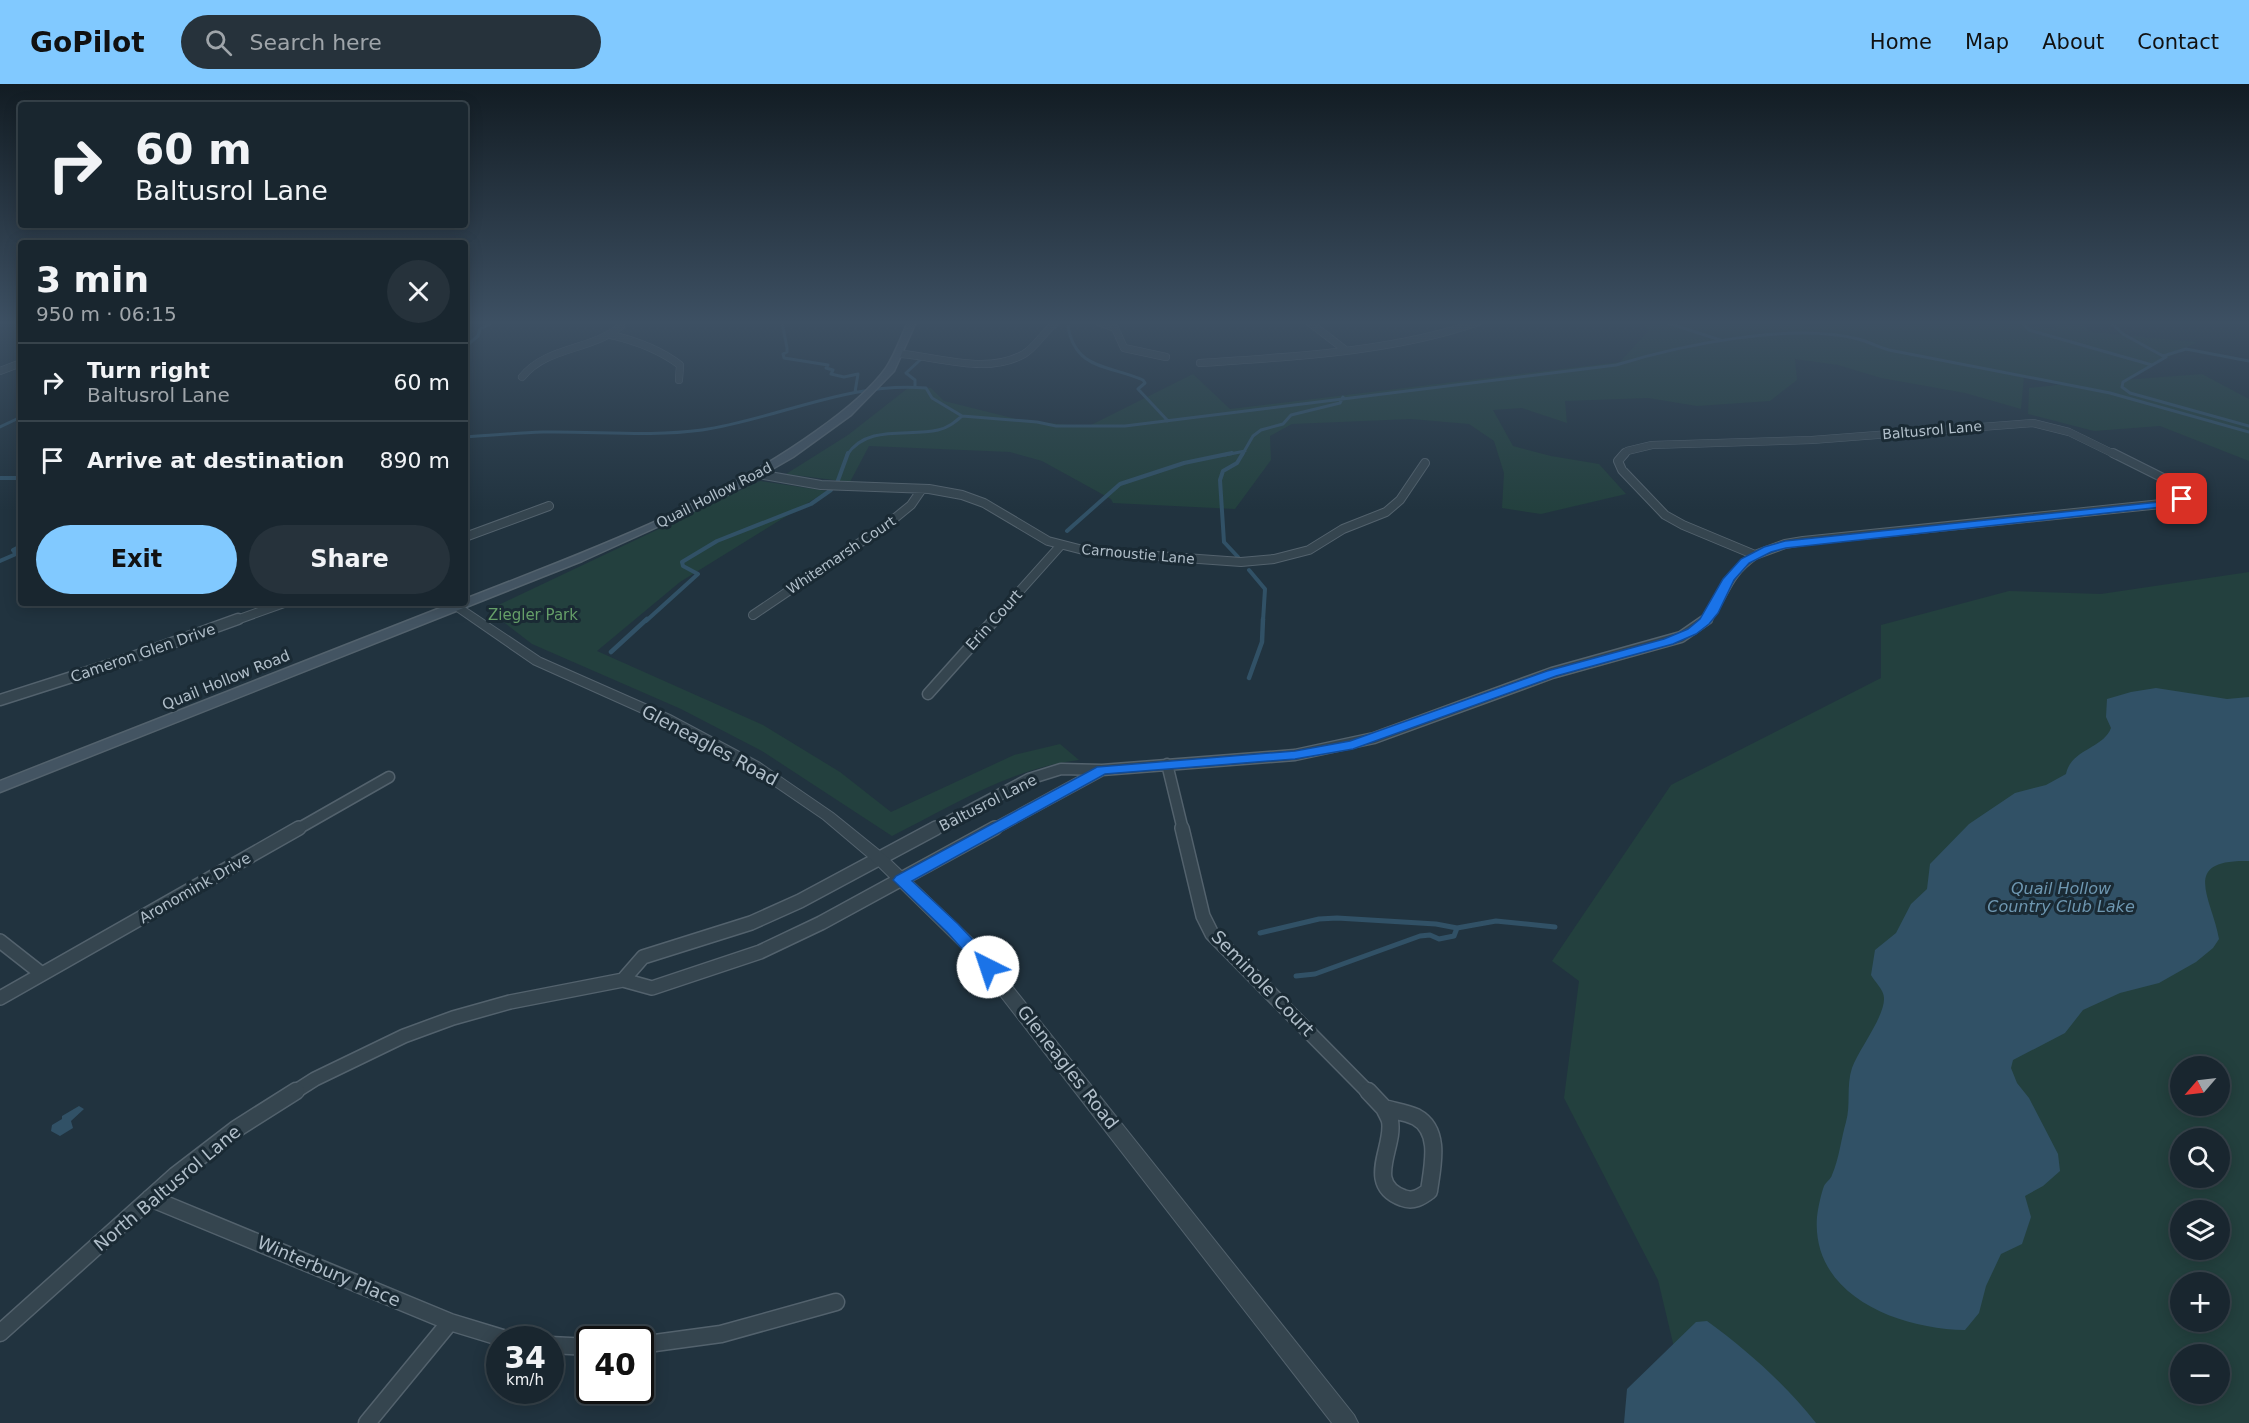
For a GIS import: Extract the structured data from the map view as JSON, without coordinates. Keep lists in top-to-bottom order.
{
  "streets": {
    "main road": ["Quail Hollow Road"],
    "street": [
      "Baltusrol Lane",
      "Carnoustie Lane",
      "Whitemarsh Court",
      "Erin Court",
      "Cameron Glen Drive",
      "Gleneagles Road",
      "Aronomink Drive",
      "Seminole Court",
      "North Baltusrol Lane",
      "Winterbury Place"
    ]
  },
  "crossings": [
    ["Baltusrol Lane", "Gleneagles Road"],
    ["Baltusrol Lane", "Seminole Court"],
    ["Baltusrol Lane", "North Baltusrol Lane"],
    ["Quail Hollow Road", "Carnoustie Lane"],
    ["Carnoustie Lane", "Whitemarsh Court"],
    ["Carnoustie Lane", "Erin Court"],
    ["North Baltusrol Lane", "Winterbury Place"]
  ],
  "water": ["Quail Hollow Country Club Lake"],
  "parks": ["Ziegler Park"],
  "north": "bottom left",
  "page": {
    "header": "GoPilot",
    "search": "Search here",
    "nav": [
      "Home",
      "Map",
      "About",
      "Contact"
    ],
    "turn": ["60 m", "Baltusrol Lane"],
    "heading": ["3 min", "950 m · 06:15"],
    "list": [
      {
        "name": "Turn right",
        "note": "Baltusrol Lane",
        "value": "60 m"
      },
      {
        "name": "Arrive at destination",
        "value": "890 m"
      }
    ],
    "buttons": ["Exit", "Share"],
    "map_buttons": ["+", "−"],
    "speed": "34 km/h",
    "limit": "40"
  }
}
